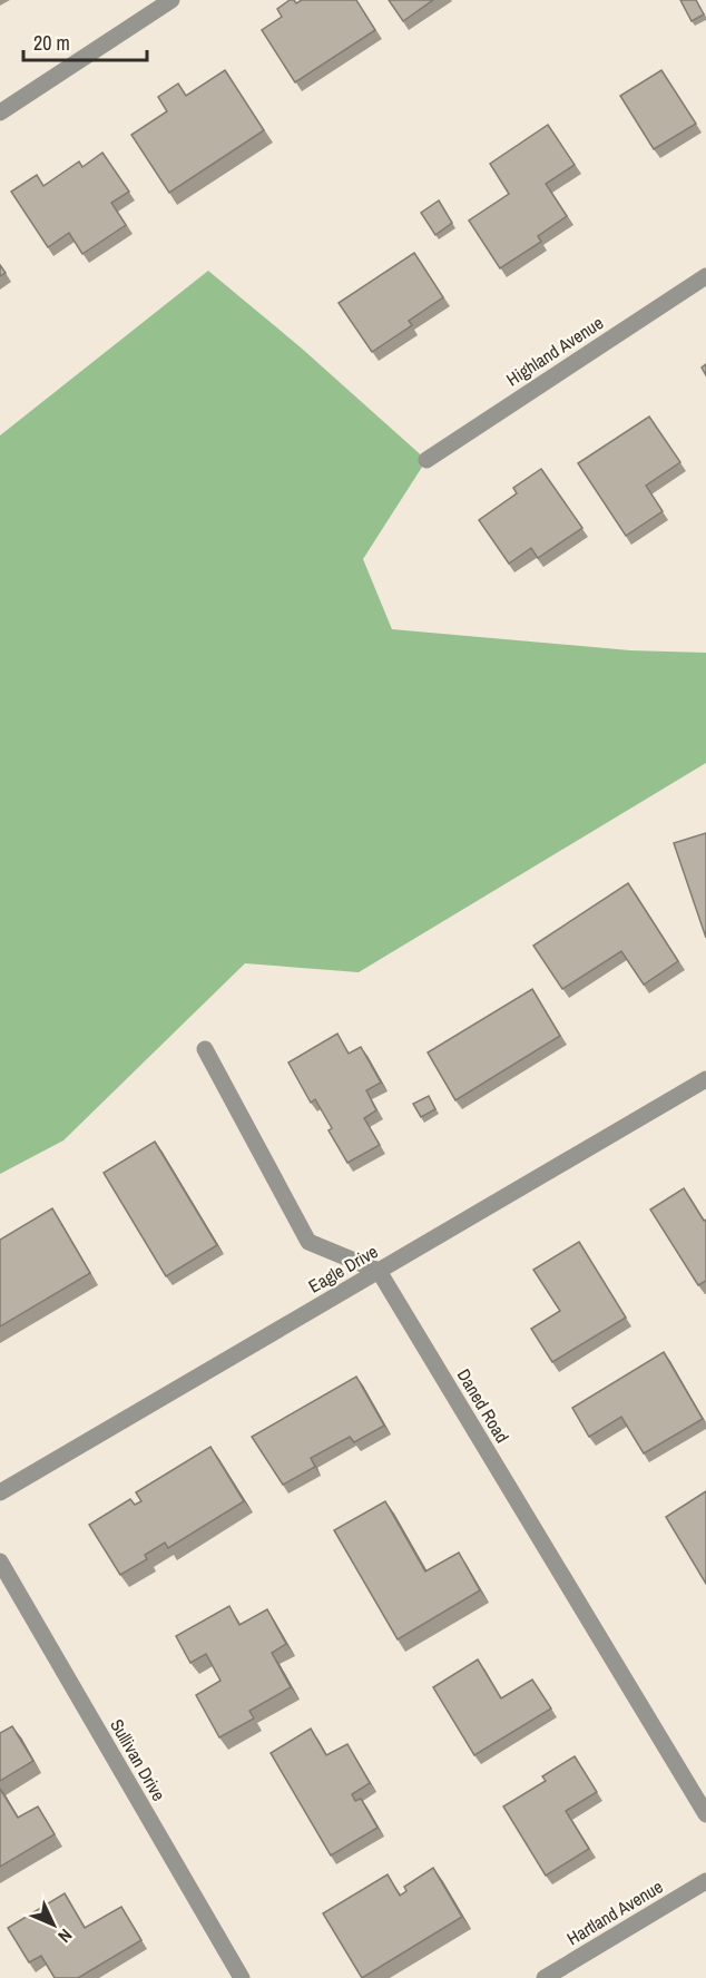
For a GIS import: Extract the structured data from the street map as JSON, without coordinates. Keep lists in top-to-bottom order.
{
  "streets": {
    "street": [
      "Highland Avenue",
      "Eagle Drive",
      "Daned Road",
      "Sullivan Drive",
      "Hartland Avenue"
    ]
  },
  "crossings": [
    ["Eagle Drive", "Daned Road"]
  ],
  "scale_bar": "20 m",
  "north": "bottom right"
}
